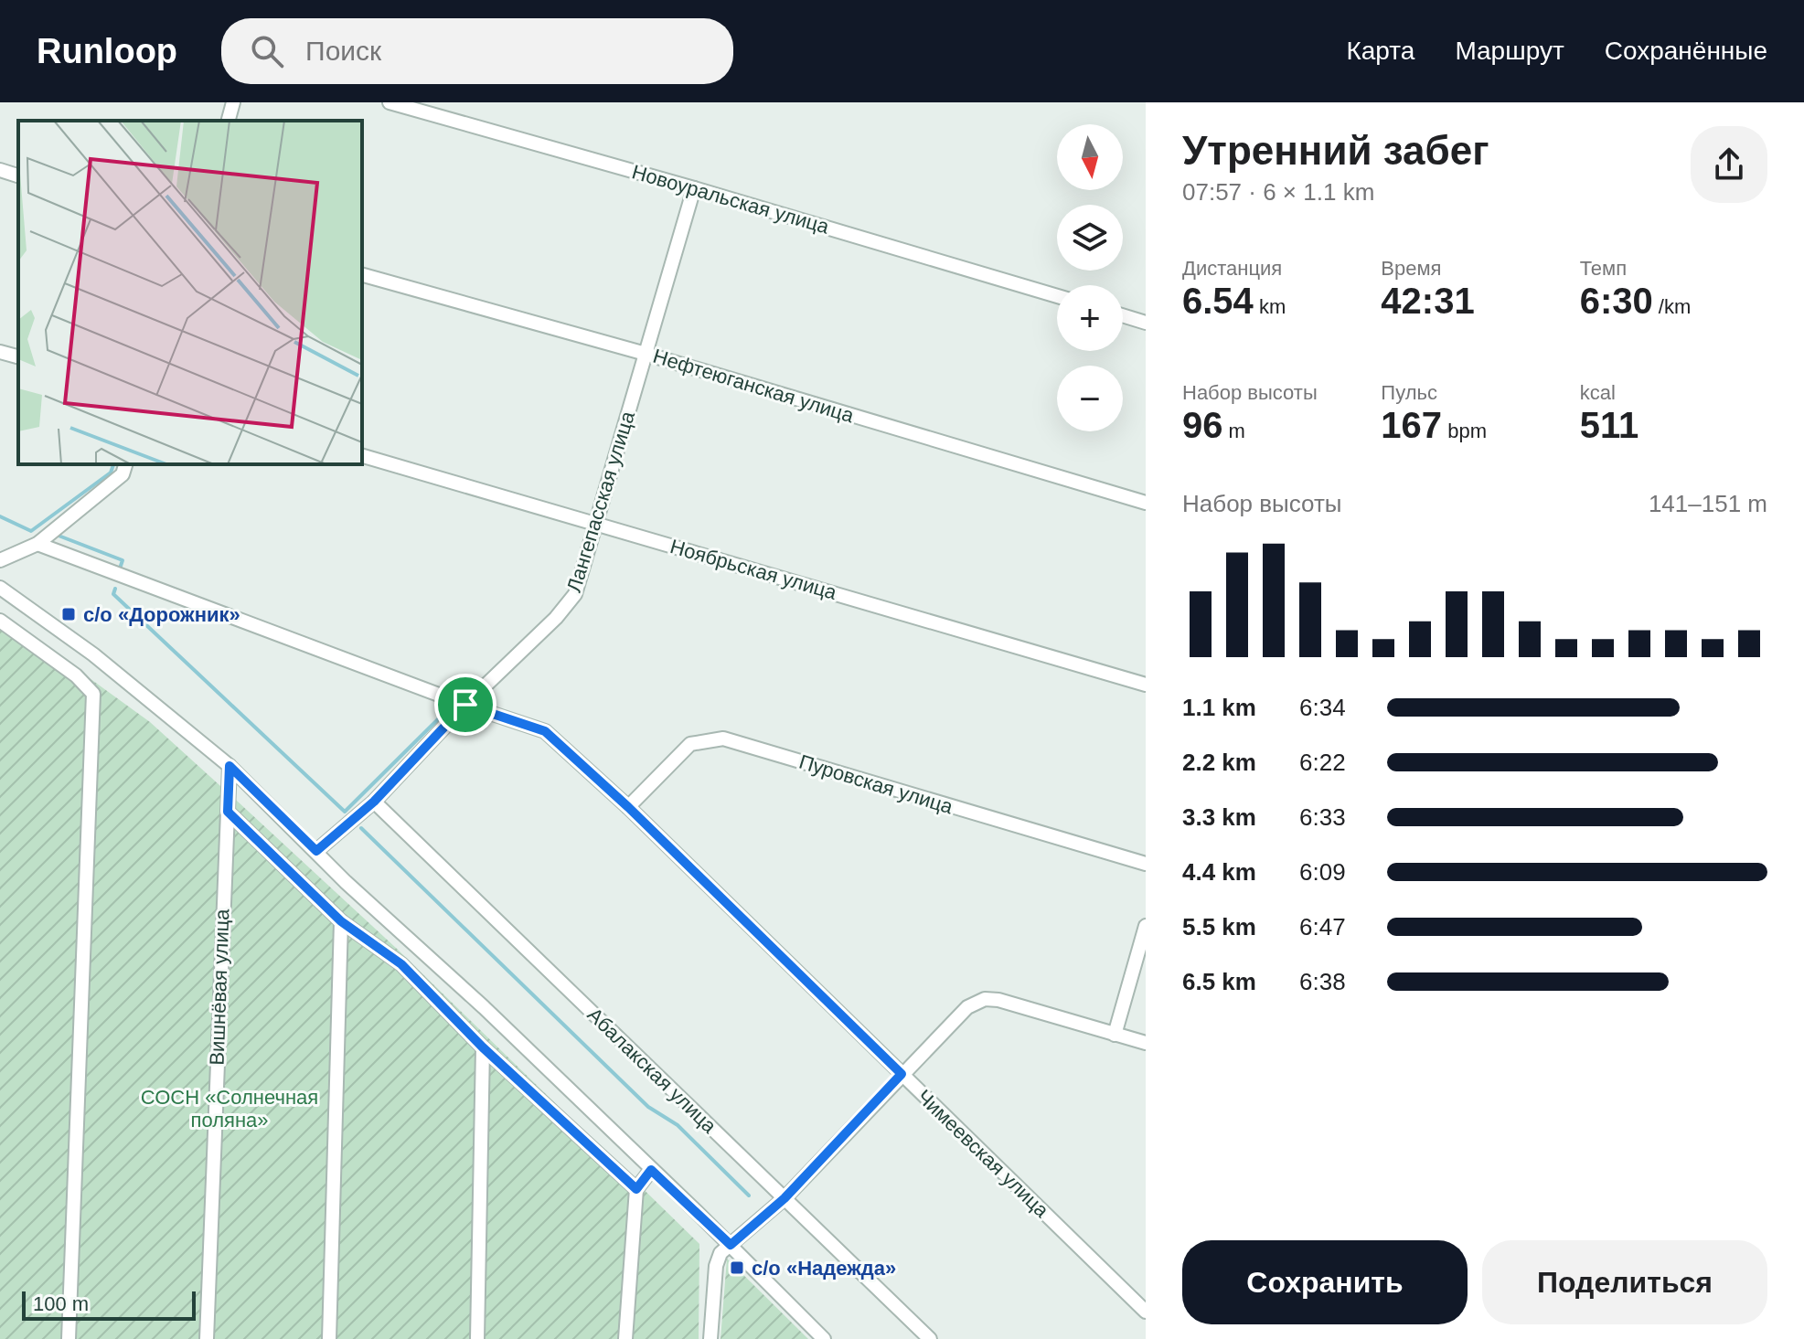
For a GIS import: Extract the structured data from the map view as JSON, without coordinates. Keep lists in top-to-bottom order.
{
  "streets": {
    "street": [
      "Новоуральская улица",
      "Нефтеюганская улица",
      "Лангепасская улица",
      "Ноябрьская улица",
      "Пуровская улица",
      "Вишнёвая улица",
      "Абалакская улица",
      "Чимеевская улица"
    ]
  },
  "crossings": [
    ["Новоуральская улица", "Лангепасская улица"],
    ["Нефтеюганская улица", "Лангепасская улица"],
    ["Лангепасская улица", "Ноябрьская улица"],
    ["Лангепасская улица", "Абалакская улица"],
    ["Лангепасская улица", "Чимеевская улица"],
    ["Пуровская улица", "Чимеевская улица"]
  ],
  "parks": ["СОСН «Солнечная поляна»"],
  "places": {
    "transit": ["с/о «Дорожник»", "с/о «Надежда»"]
  },
  "scale_bar": "100 m",
  "north": "bottom",
  "page": {
    "header": "Runloop",
    "search": "Поиск",
    "nav": ["Карта", "Маршрут", "Сохранённые"],
    "heading": ["Утренний забег", "07:57 · 6 × 1.1 km"],
    "map_buttons": ["+", "−"],
    "stats": [
      ["Дистанция", "6.54 km"],
      ["Время", "42:31"],
      ["Темп", "6:30 /km"],
      ["Набор высоты", "96 m"],
      ["Пульс", "167 bpm"],
      ["kcal", "511"]
    ],
    "chart": ["Набор высоты", "141–151 m"],
    "list": [
      {
        "name": "1.1 km",
        "note": "6:34"
      },
      {
        "name": "2.2 km",
        "note": "6:22"
      },
      {
        "name": "3.3 km",
        "note": "6:33"
      },
      {
        "name": "4.4 km",
        "note": "6:09"
      },
      {
        "name": "5.5 km",
        "note": "6:47"
      },
      {
        "name": "6.5 km",
        "note": "6:38"
      }
    ],
    "buttons": ["Сохранить", "Поделиться"],
    "scale": "100 m"
  }
}
